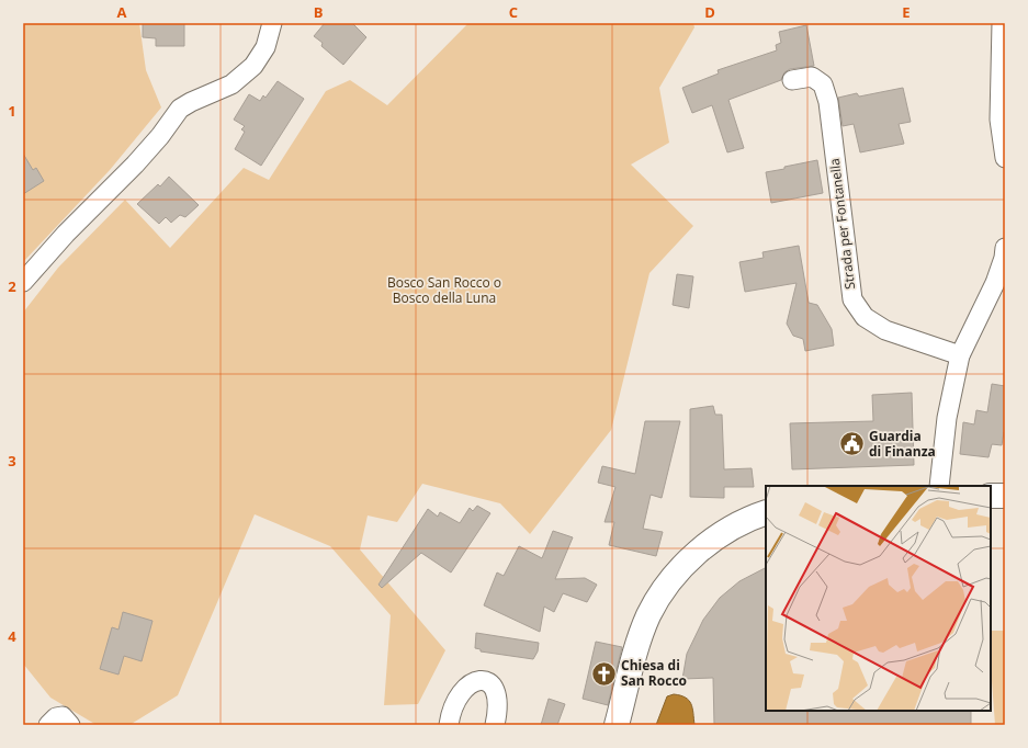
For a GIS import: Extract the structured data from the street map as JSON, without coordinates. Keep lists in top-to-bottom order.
{
  "streets": {
    "street": ["Strada per Fontanella"]
  },
  "parks": ["Bosco San Rocco o Bosco della Luna"],
  "places": {
    "public building": ["Guardia di Finanza"],
    "church": ["Chiesa di San Rocco"]
  },
  "grid": {
    "columns": [
      "A",
      "B",
      "C",
      "D",
      "E"
    ],
    "rows": [
      "1",
      "2",
      "3",
      "4"
    ]
  }
}
